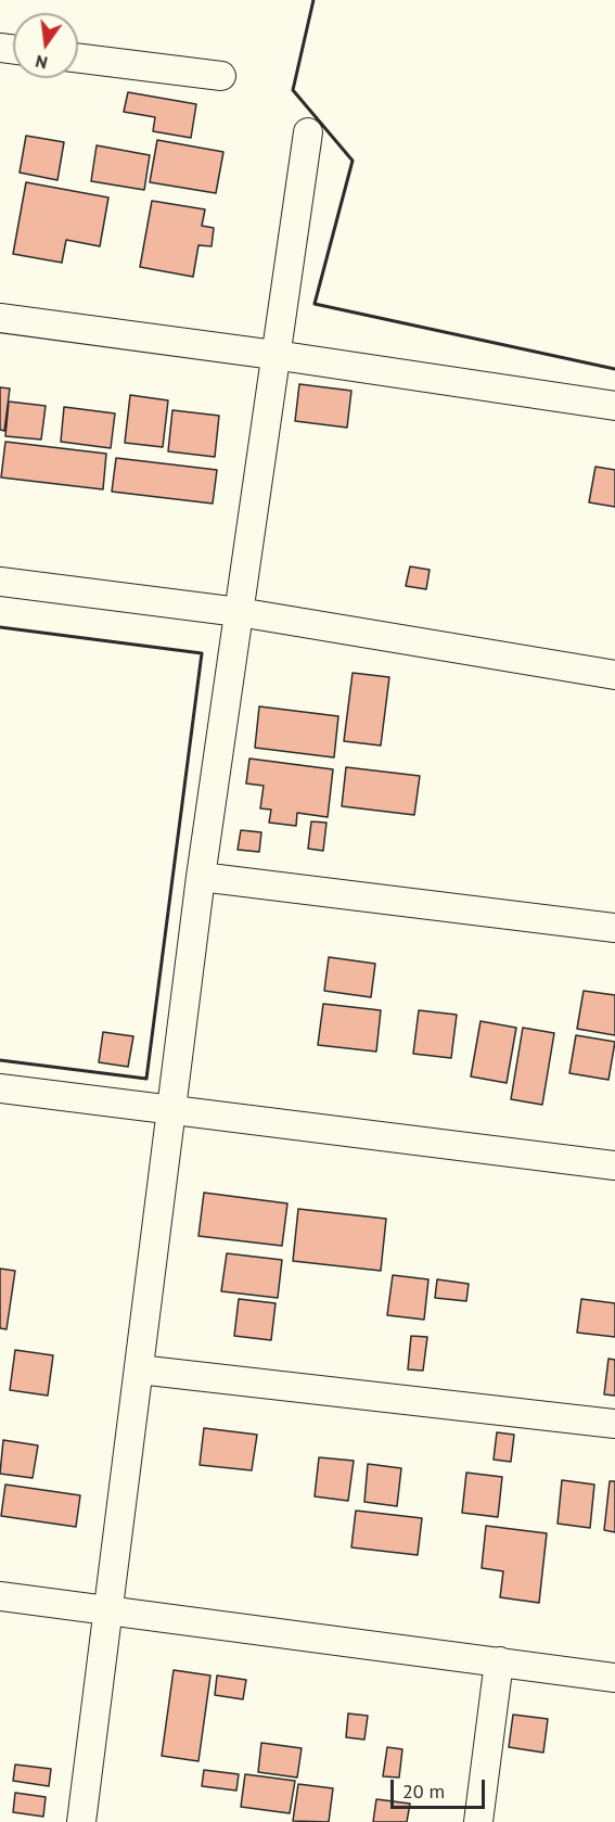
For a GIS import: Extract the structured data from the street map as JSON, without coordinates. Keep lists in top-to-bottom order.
{
  "scale_bar": "20 m",
  "north": "bottom"
}
